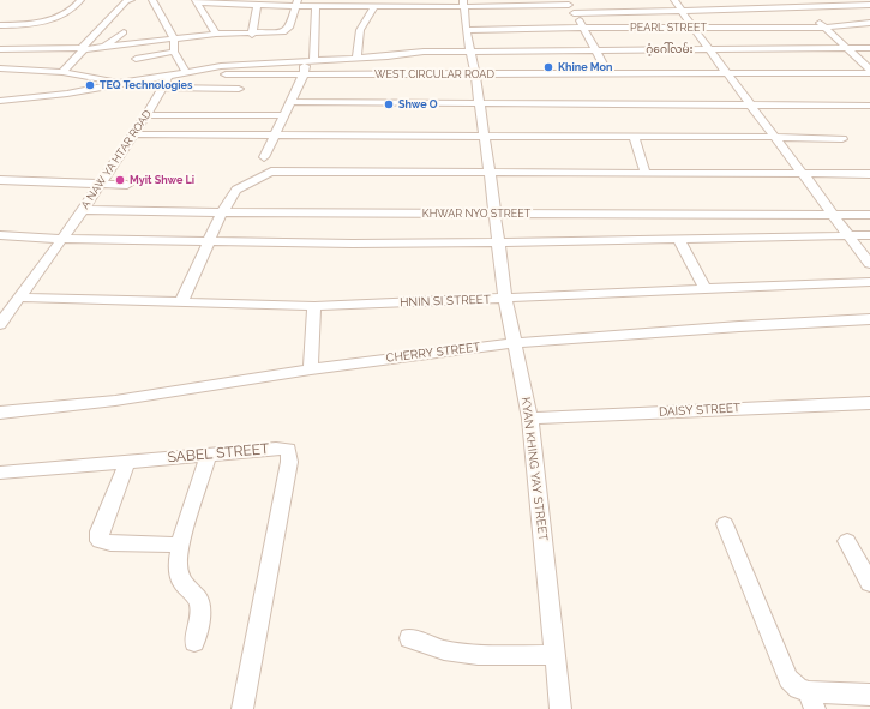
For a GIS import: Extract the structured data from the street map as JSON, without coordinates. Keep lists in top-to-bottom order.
{
  "streets": {
    "street": [
      "PEARL STREET",
      "ဂံ့ဂေါ်လမ်း",
      "WEST CIRCULAR ROAD",
      "A NAW YA HTAR ROAD",
      "KHWAR NYO STREET",
      "HNIN SI STREET",
      "CHERRY STREET",
      "DAISY STREET",
      "SABEL STREET",
      "KYAN KHING YAY STREET"
    ]
  },
  "crossings": [
    ["PEARL STREET", "KYAN KHING YAY STREET"],
    ["ဂံ့ဂေါ်လမ်း", "KYAN KHING YAY STREET"],
    ["WEST CIRCULAR ROAD", "A NAW YA HTAR ROAD"],
    ["WEST CIRCULAR ROAD", "KYAN KHING YAY STREET"],
    ["A NAW YA HTAR ROAD", "KHWAR NYO STREET"],
    ["A NAW YA HTAR ROAD", "HNIN SI STREET"],
    ["KHWAR NYO STREET", "KYAN KHING YAY STREET"],
    ["HNIN SI STREET", "KYAN KHING YAY STREET"],
    ["CHERRY STREET", "KYAN KHING YAY STREET"],
    ["DAISY STREET", "KYAN KHING YAY STREET"]
  ],
  "places": [
    "Khine Mon",
    "TEQ Technologies",
    "Shwe O",
    "Myit Shwe Li"
  ]
}
